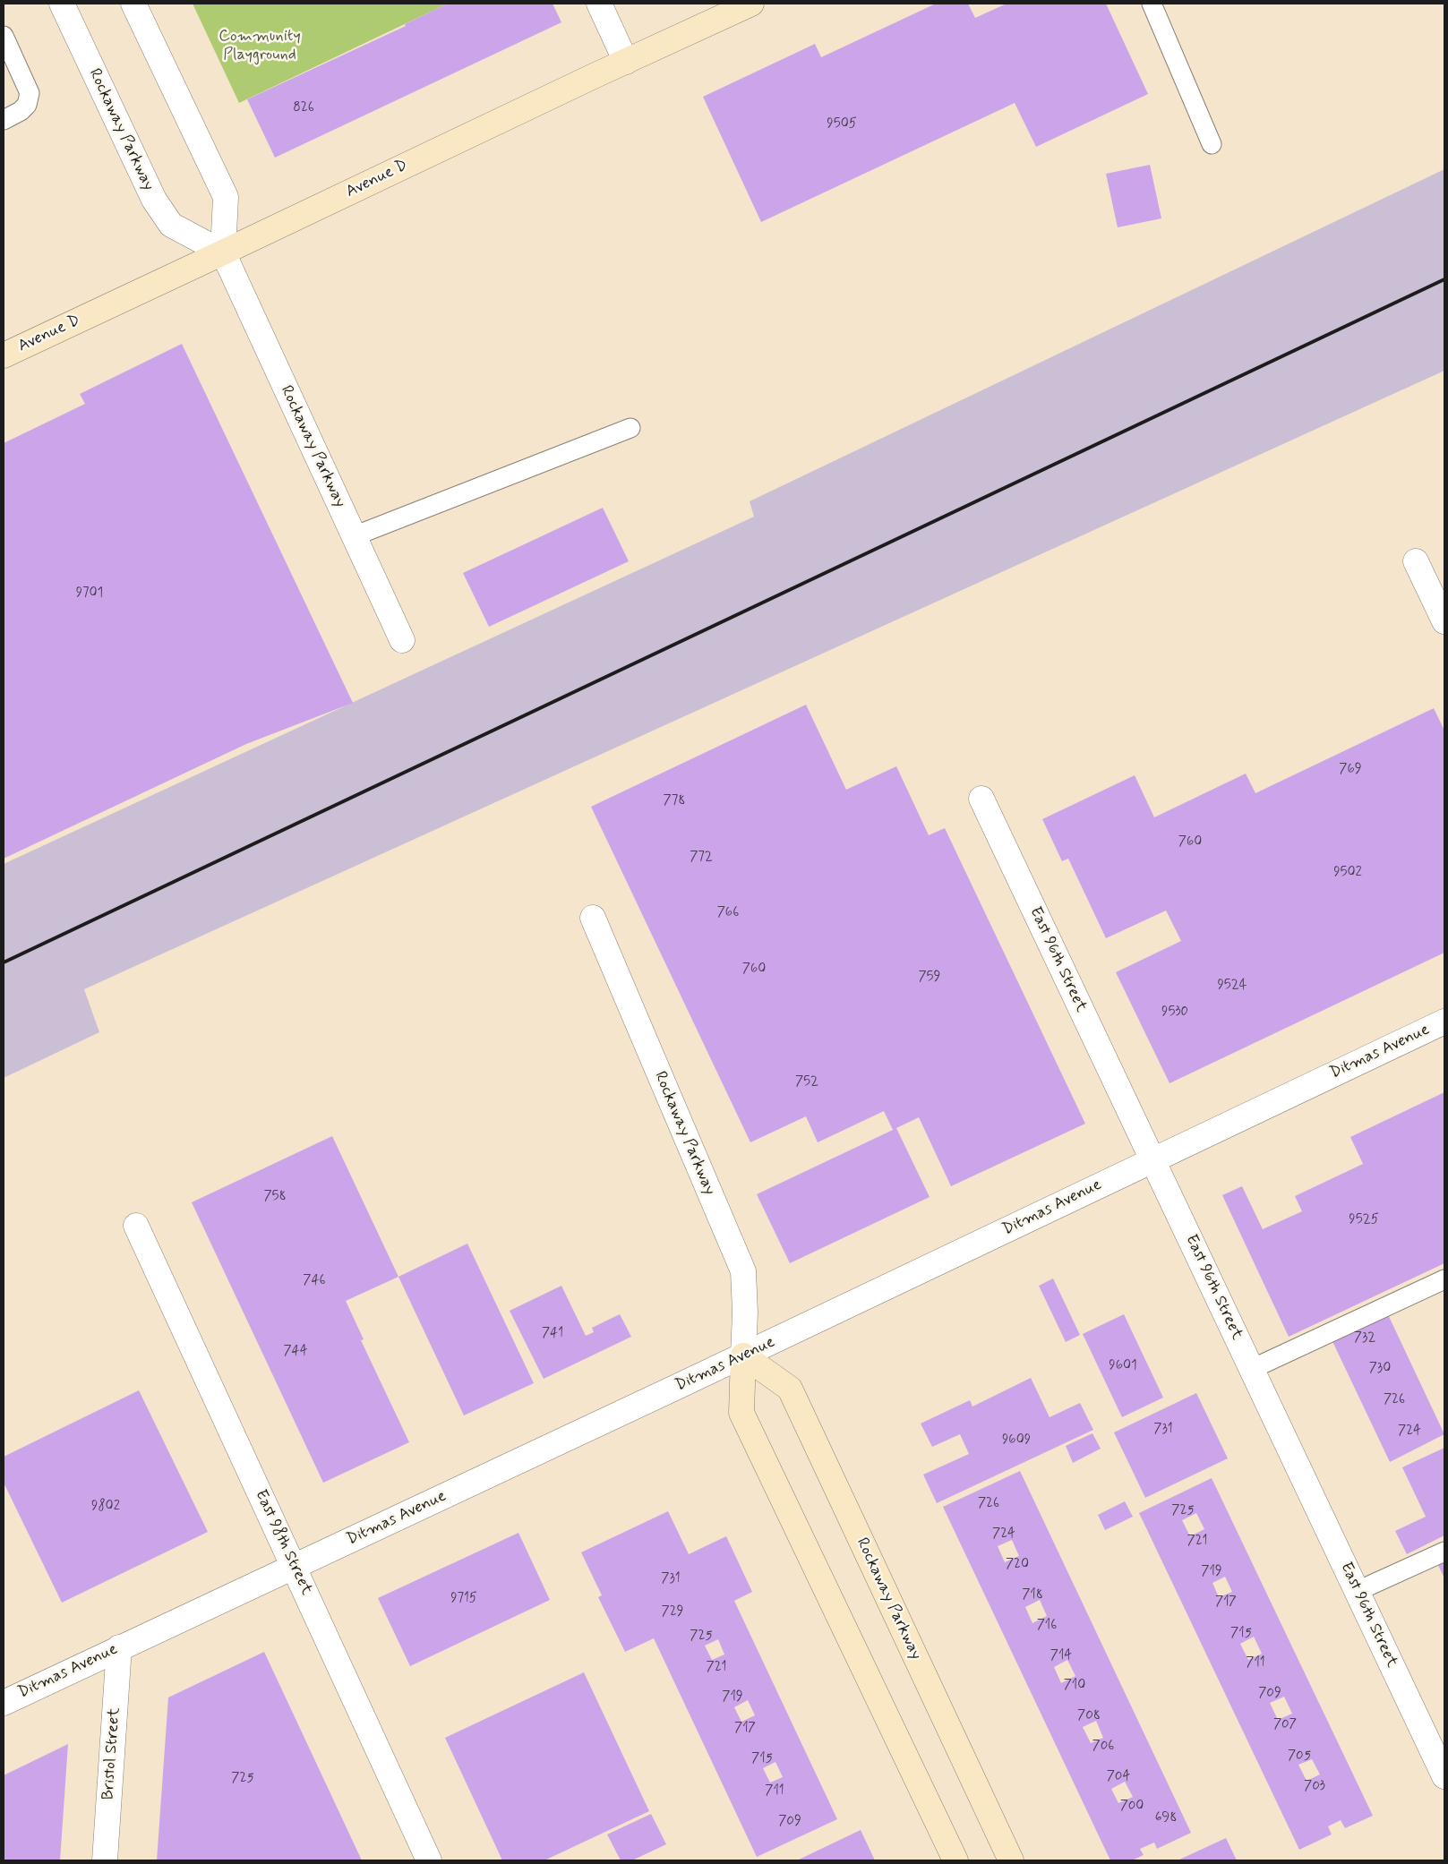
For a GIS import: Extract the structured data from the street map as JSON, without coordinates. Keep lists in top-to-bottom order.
{
  "streets": {
    "street": [
      "Rockaway Parkway",
      "Avenue D",
      "East 96th Street",
      "Ditmas Avenue",
      "East 98th Street",
      "Bristol Street"
    ]
  },
  "crossings": [
    ["Rockaway Parkway", "Avenue D"],
    ["Rockaway Parkway", "Ditmas Avenue"],
    ["East 96th Street", "Ditmas Avenue"],
    ["Ditmas Avenue", "East 98th Street"],
    ["Ditmas Avenue", "Bristol Street"]
  ],
  "parks": ["Community Playground"],
  "house_numbers": [
    "826",
    "9505",
    "9701",
    "769",
    "778",
    "760",
    "772",
    "9502",
    "766",
    "760",
    "759",
    "9524",
    "9530",
    "752",
    "758",
    "9525",
    "746",
    "741",
    "732",
    "744",
    "9601",
    "730",
    "726",
    "731",
    "724",
    "9609",
    "726",
    "9802",
    "725",
    "724",
    "721",
    "720",
    "719",
    "731",
    "718",
    "9715",
    "717",
    "729",
    "716",
    "715",
    "725",
    "714",
    "711",
    "721",
    "710",
    "709",
    "719",
    "708",
    "707",
    "717",
    "706",
    "705",
    "715",
    "704",
    "725",
    "703",
    "711",
    "700",
    "698",
    "709"
  ]
}
